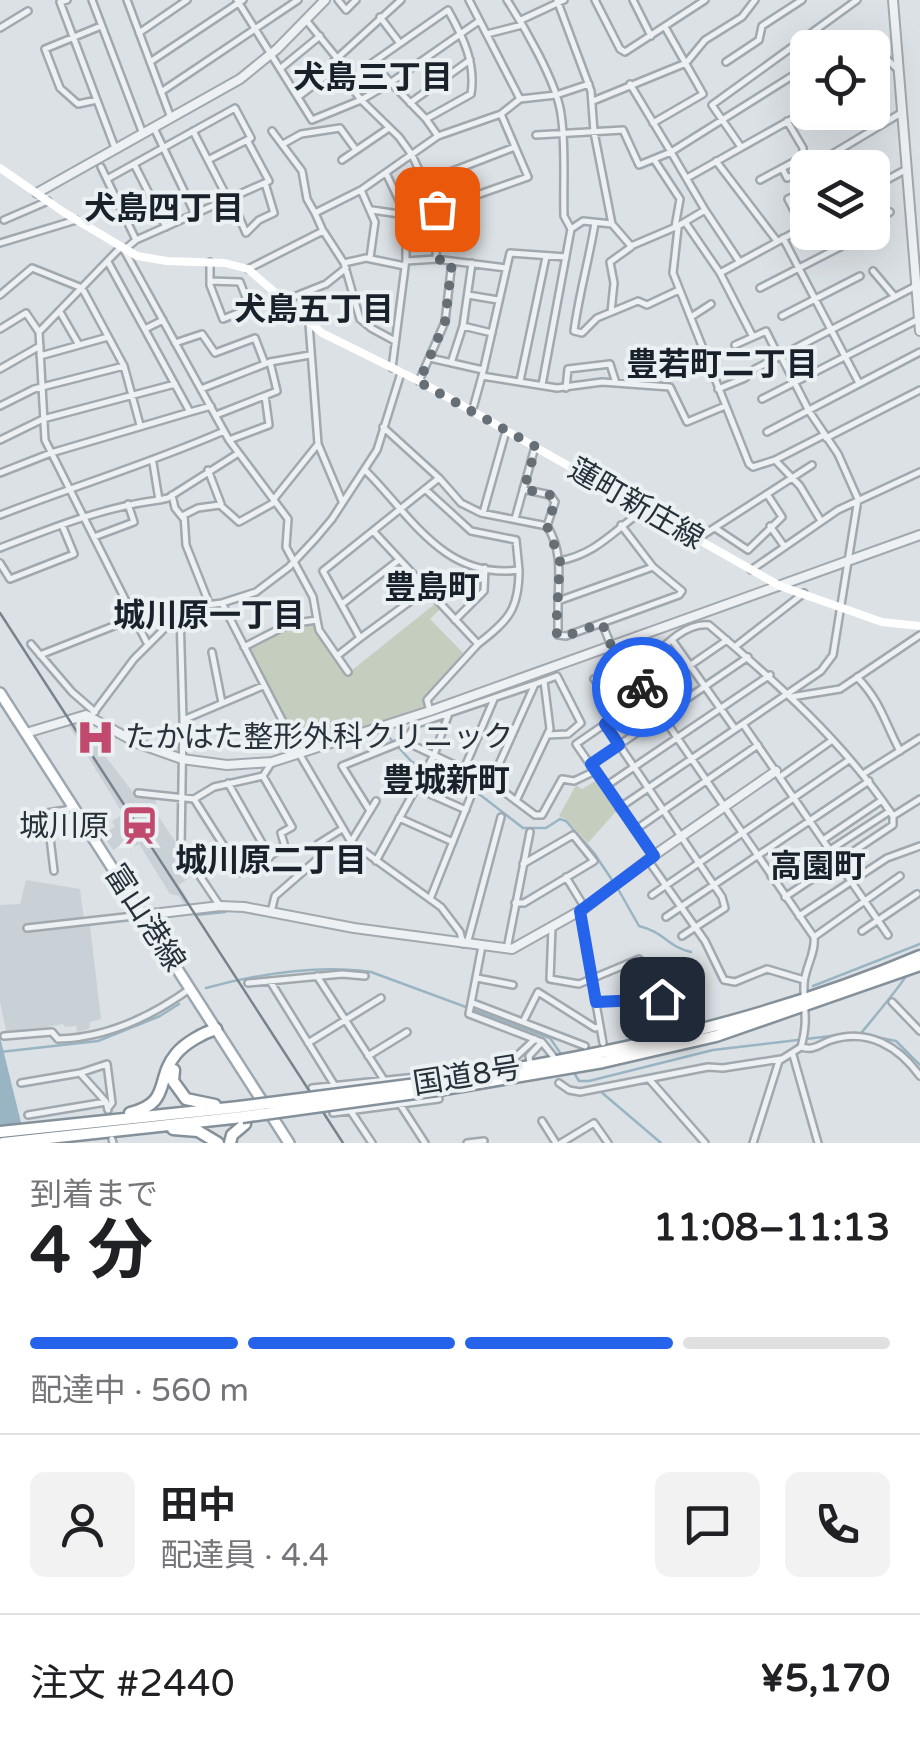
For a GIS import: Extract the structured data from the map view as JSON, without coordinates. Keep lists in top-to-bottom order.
{
  "streets": {
    "highway": ["国道8号"],
    "main road": ["蓮町新庄線", "富山港線"]
  },
  "districts": [
    "犬島三丁目",
    "犬島四丁目",
    "犬島五丁目",
    "豊若町二丁目",
    "豊島町",
    "城川原一丁目",
    "豊城新町",
    "城川原二丁目",
    "高園町"
  ],
  "places": {
    "hospital": ["たかはた整形外科クリニック"],
    "station": ["城川原"]
  },
  "page": {
    "heading": ["4 分", "到着まで", "11:08–11:13"],
    "panel": [
      "田中",
      "配達員 · 4.4",
      "注文 #2440",
      "¥5,170"
    ],
    "bar": "配達中 · 560 m"
  }
}
